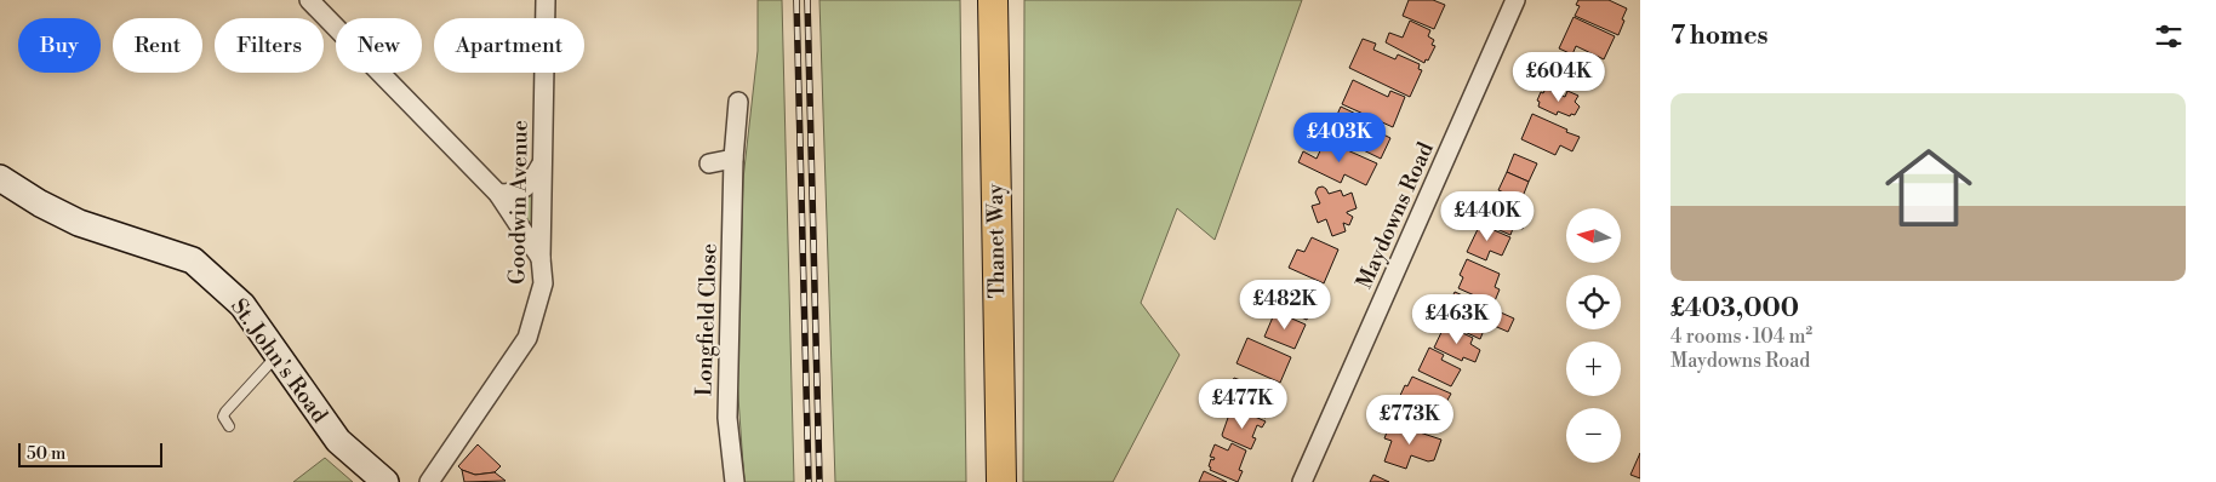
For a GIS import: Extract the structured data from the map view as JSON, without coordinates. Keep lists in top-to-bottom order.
{
  "streets": {
    "main road": ["Thanet Way", "St. John's Road"],
    "street": ["Goodwin Avenue", "Maydowns Road", "Longfield Close"]
  },
  "scale_bar": "50 m",
  "north": "left",
  "page": {
    "heading": "7 homes",
    "chip": [
      "Buy",
      "Rent",
      "Filters",
      "New",
      "Apartment"
    ],
    "price": [
      "£604K",
      "£403K",
      "£440K",
      "£482K",
      "£463K",
      "£477K",
      "£773K"
    ],
    "list": [
      {
        "name": "£403,000",
        "note": "4 rooms · 104 m² · Maydowns Road"
      }
    ],
    "map_buttons": ["+", "−"],
    "scale": "50 m"
  }
}
